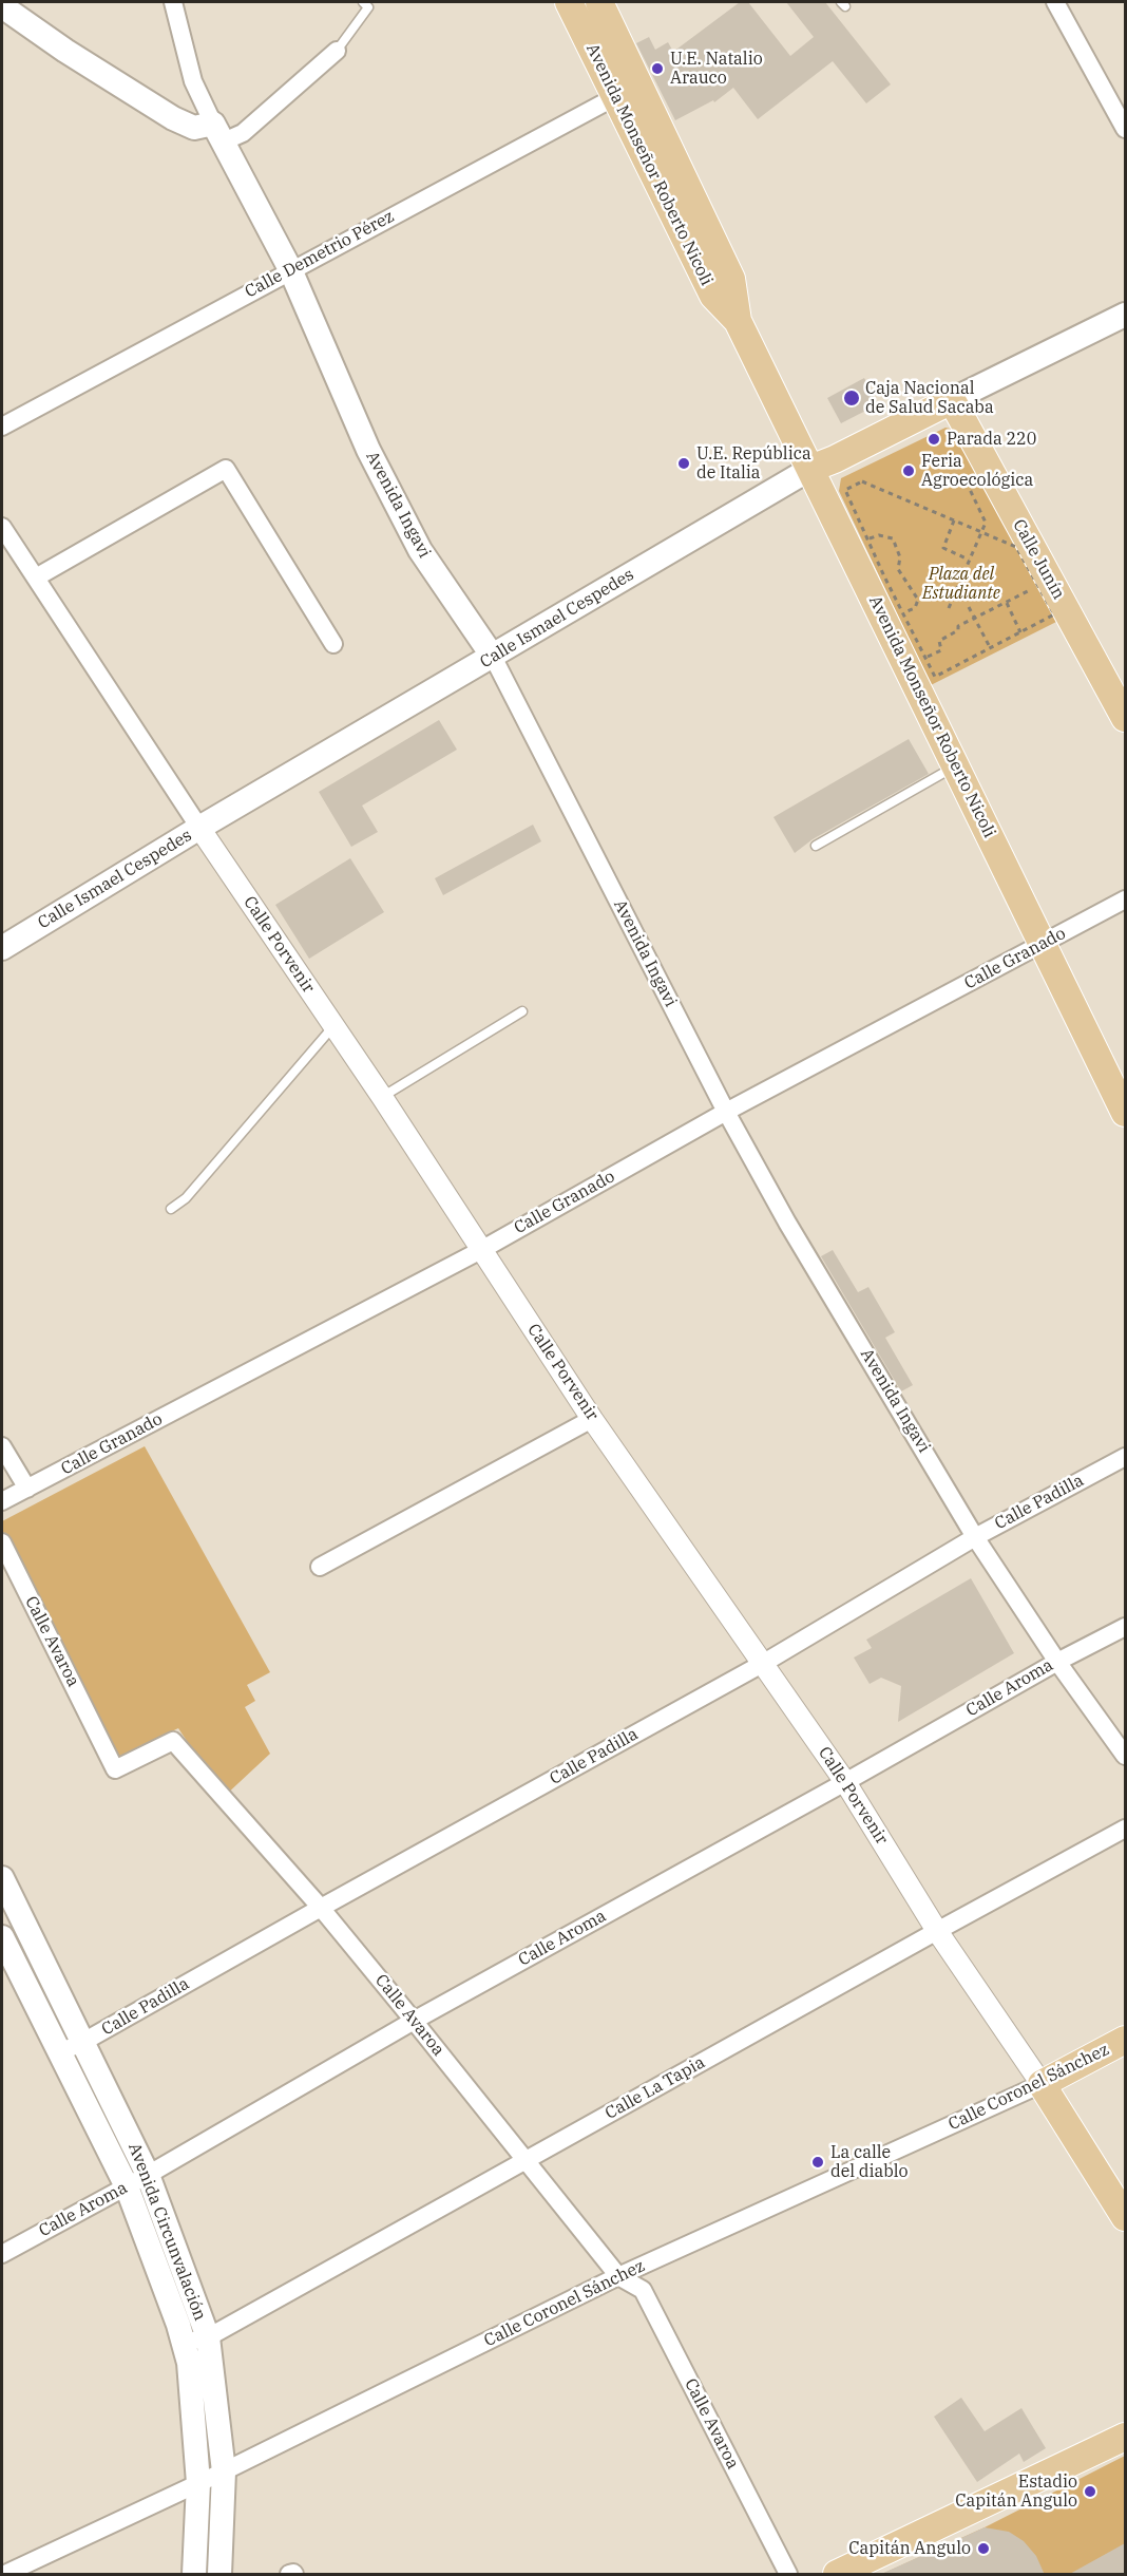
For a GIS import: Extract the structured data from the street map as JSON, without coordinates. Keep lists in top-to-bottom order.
{
  "streets": {
    "main road": [
      "Avenida Monseñor Roberto Nicoli",
      "Avenida Ingavi",
      "Calle Junín",
      "Calle Ismael Cespedes",
      "Calle Porvenir",
      "Calle Coronel Sánchez",
      "Avenida Circunvalación"
    ],
    "street": [
      "Calle Demetrio Pérez",
      "Calle Granado",
      "Calle Padilla",
      "Calle Avaroa",
      "Calle Aroma",
      "Calle La Tapia"
    ]
  },
  "crossings": [
    ["Avenida Monseñor Roberto Nicoli", "Calle Demetrio Pérez"],
    ["Avenida Monseñor Roberto Nicoli", "Calle Ismael Cespedes"],
    ["Avenida Monseñor Roberto Nicoli", "Calle Granado"],
    ["Calle Demetrio Pérez", "Avenida Ingavi"],
    ["Avenida Ingavi", "Calle Ismael Cespedes"],
    ["Avenida Ingavi", "Calle Granado"],
    ["Avenida Ingavi", "Calle Padilla"],
    ["Avenida Ingavi", "Calle Aroma"],
    ["Calle Junín", "Calle Ismael Cespedes"],
    ["Calle Ismael Cespedes", "Calle Porvenir"],
    ["Calle Porvenir", "Calle Granado"],
    ["Calle Porvenir", "Calle Padilla"],
    ["Calle Porvenir", "Calle Aroma"],
    ["Calle Porvenir", "Calle Coronel Sánchez"],
    ["Calle Porvenir", "Calle La Tapia"],
    ["Calle Padilla", "Calle Avaroa"],
    ["Calle Padilla", "Avenida Circunvalación"],
    ["Calle Avaroa", "Calle Aroma"],
    ["Calle Avaroa", "Calle Coronel Sánchez"],
    ["Calle Avaroa", "Calle La Tapia"],
    ["Calle Aroma", "Avenida Circunvalación"],
    ["Calle Coronel Sánchez", "Avenida Circunvalación"],
    ["Calle La Tapia", "Avenida Circunvalación"]
  ],
  "parks": ["Plaza del Estudiante"],
  "places": [
    "U.E. Natalio Arauco",
    "Caja Nacional de Salud Sacaba",
    "Parada 220",
    "U.E. República de Italia",
    "Feria Agroecológica",
    "La calle del diablo",
    "Estadio Capitán Angulo",
    "Capitán Angulo"
  ]
}
